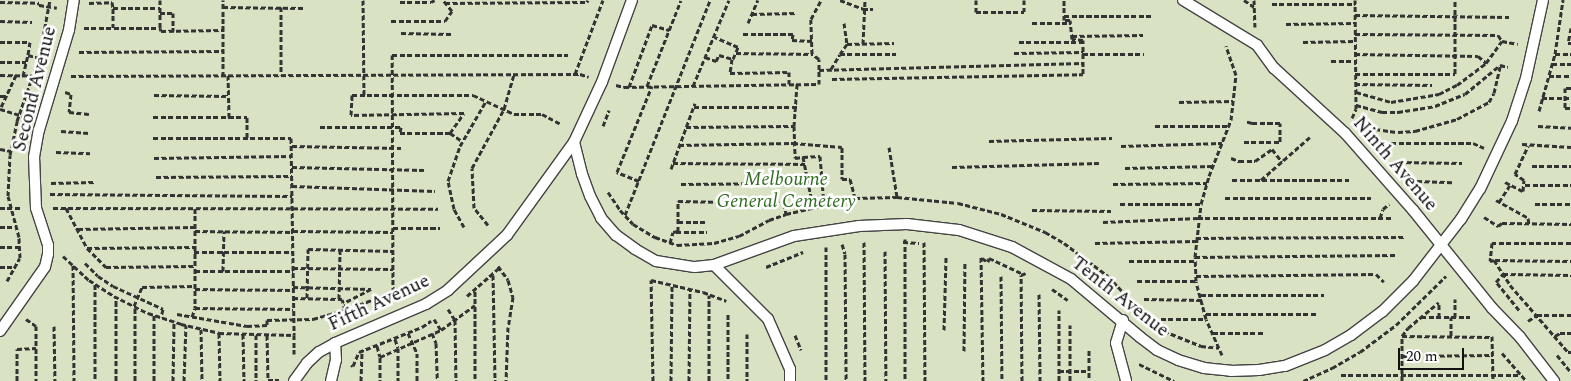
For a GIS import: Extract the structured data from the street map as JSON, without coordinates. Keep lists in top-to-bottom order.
{
  "streets": {
    "lane": [
      "Second Avenue",
      "Ninth Avenue",
      "Tenth Avenue",
      "Fifth Avenue"
    ]
  },
  "crossings": [
    ["Ninth Avenue", "Tenth Avenue"],
    ["Tenth Avenue", "Fifth Avenue"]
  ],
  "parks": ["Melbourne General Cemetery"],
  "scale_bar": "20 m"
}
